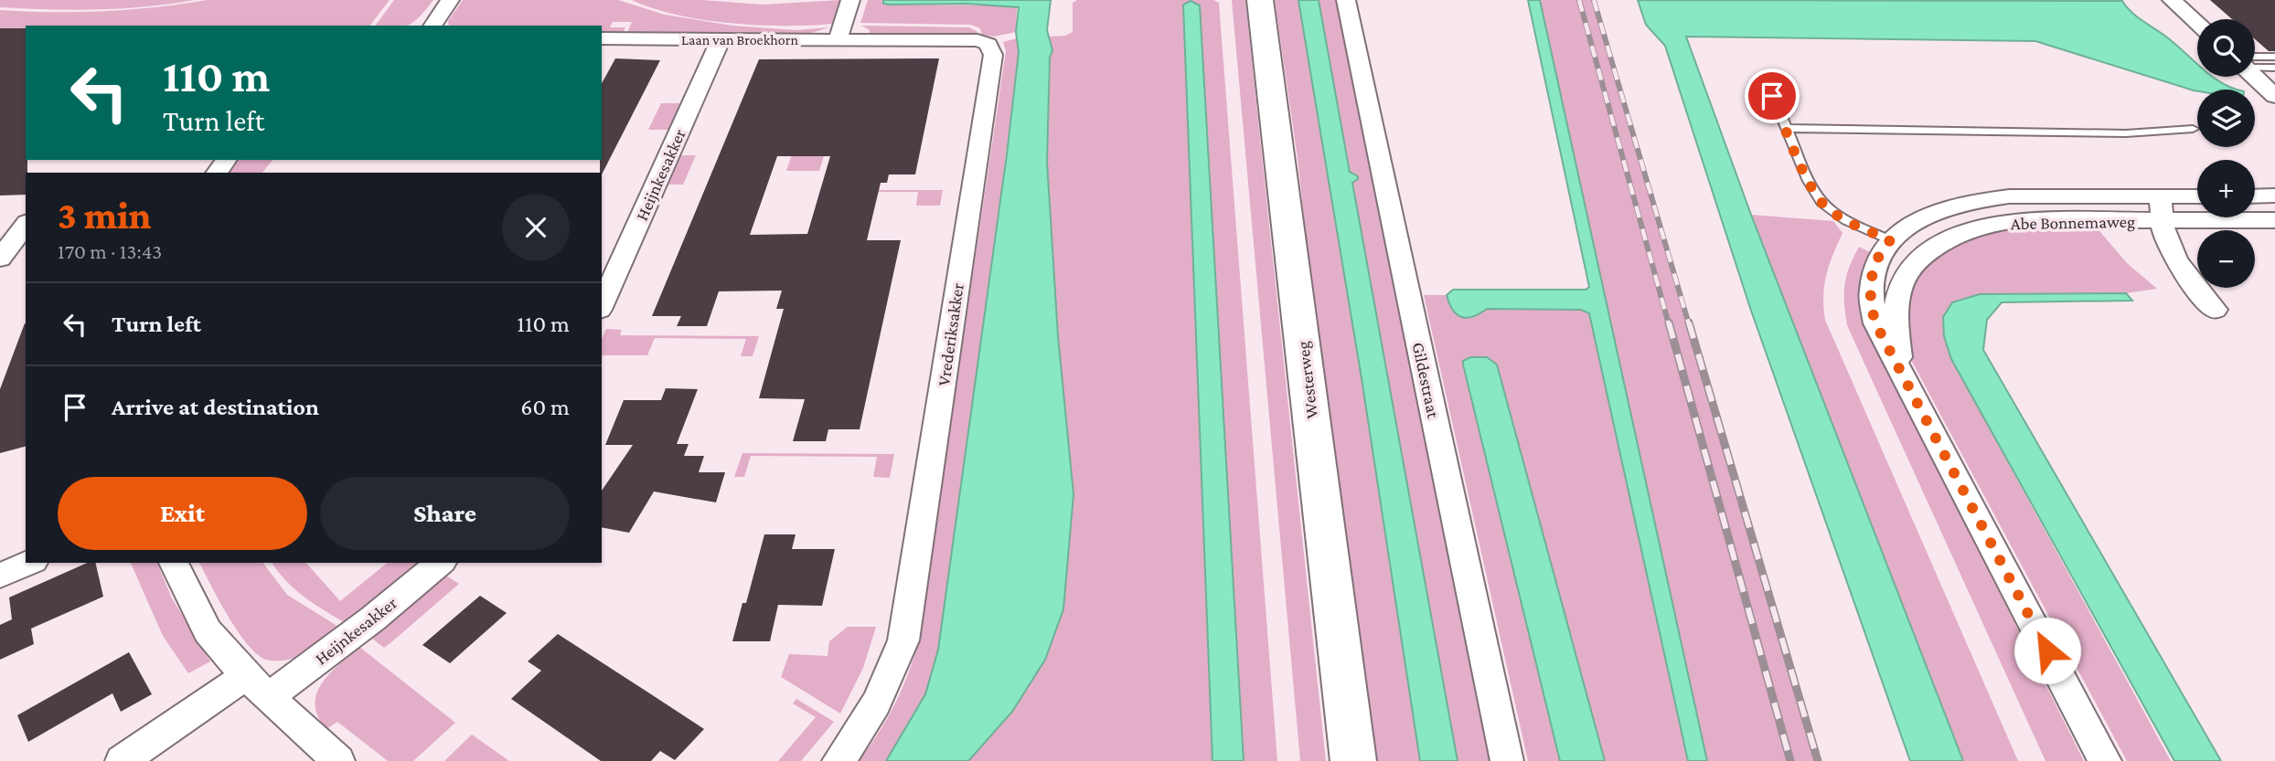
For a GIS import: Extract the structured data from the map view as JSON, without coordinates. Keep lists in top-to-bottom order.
{
  "streets": {
    "main road": ["Westerweg"],
    "street": [
      "Laan van Broekhorn",
      "Heijnkesakker",
      "Abe Bonnemaweg",
      "Vrederiksakker",
      "Gildestraat"
    ]
  },
  "crossings": [
    ["Laan van Broekhorn", "Heijnkesakker"],
    ["Laan van Broekhorn", "Vrederiksakker"]
  ],
  "page": {
    "map_buttons": ["+", "−"],
    "turn": ["110 m", "Turn left"],
    "heading": ["3 min", "170 m · 13:43"],
    "list": [
      {
        "name": "Turn left",
        "value": "110 m"
      },
      {
        "name": "Arrive at destination",
        "value": "60 m"
      }
    ],
    "buttons": ["Exit", "Share"]
  }
}
